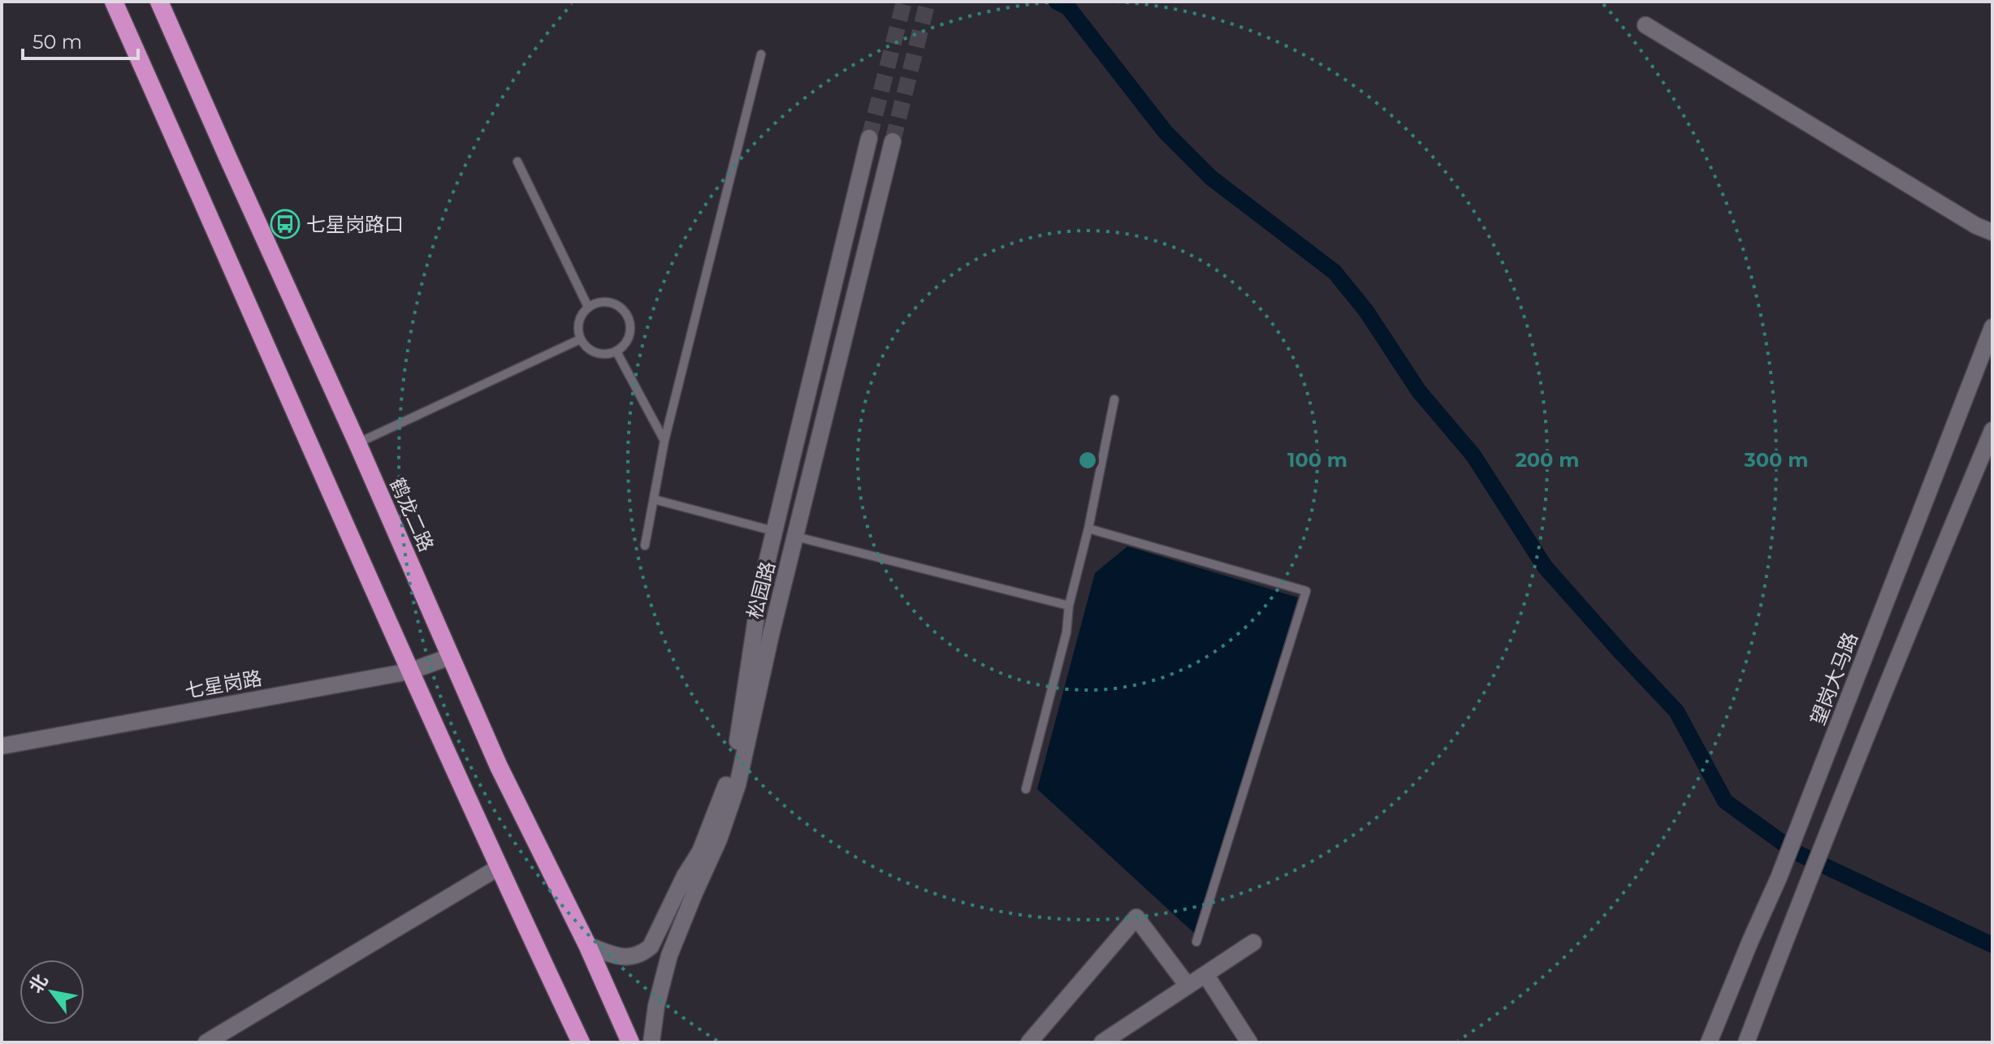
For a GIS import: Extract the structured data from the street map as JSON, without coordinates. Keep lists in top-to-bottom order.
{
  "streets": {
    "highway": ["鹤龙二路"],
    "street": ["松园路", "望岗大马路", "七星岗路"]
  },
  "crossings": [
    ["鹤龙二路", "松园路"],
    ["鹤龙二路", "七星岗路"]
  ],
  "places": {
    "bus stop": ["七星岗路口"]
  },
  "scale_bar": "50 m",
  "north": "top left",
  "rings": ["100 m", "200 m", "300 m"]
}
